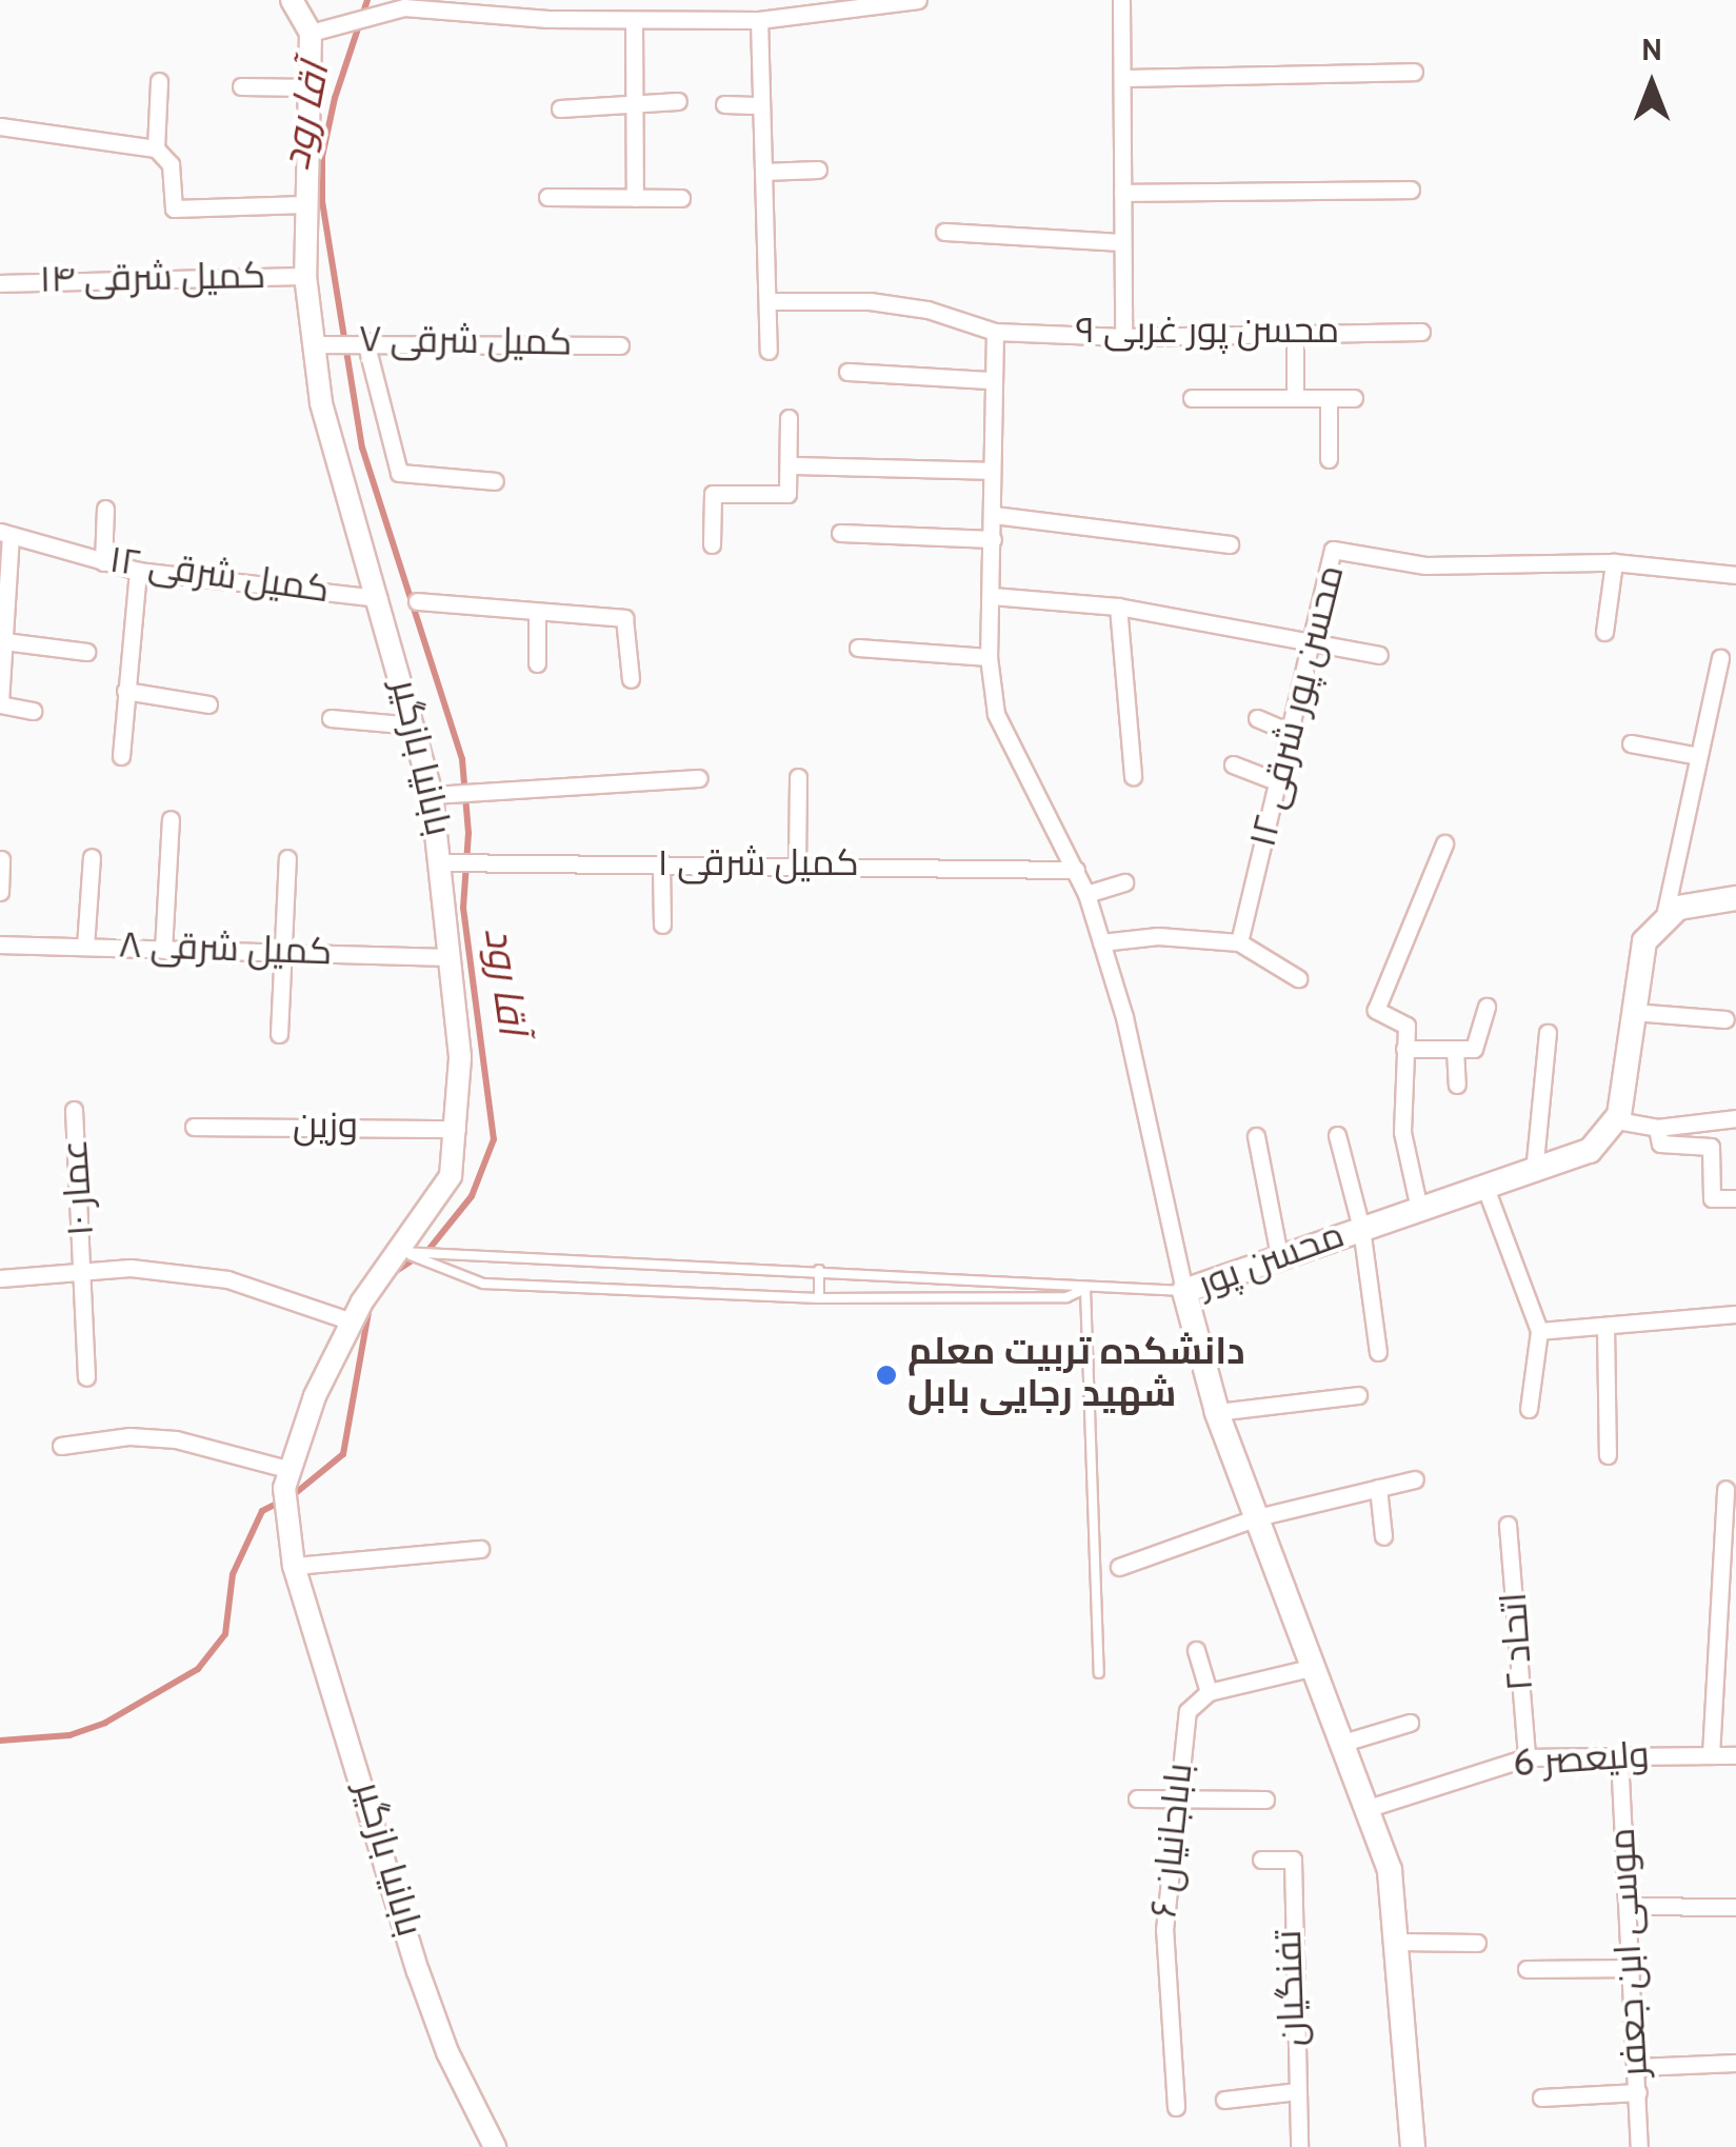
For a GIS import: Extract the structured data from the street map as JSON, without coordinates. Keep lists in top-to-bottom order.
{
  "streets": {
    "main road": ["محسن پور"],
    "street": [
      "کمیل شرقی ۱۴",
      "محسن پور غربی ۹",
      "کمیل شرقی ۷",
      "کمیل شرقی ۱۲",
      "محسن پور شرقی ۱۲",
      "بابانیا بازگیر",
      "کمیل شرقی ۱",
      "کمیل شرقی ۸",
      "وزین",
      "عمار ۱۰",
      "اتحاد ۲",
      "ولیعصر 6",
      "باباجانیان ۶",
      "موسی ابن جعفر",
      "تفنگیان"
    ]
  },
  "crossings": [
    ["کمیل شرقی ۱۴", "بابانیا بازگیر"],
    ["کمیل شرقی ۷", "بابانیا بازگیر"],
    ["کمیل شرقی ۱۲", "بابانیا بازگیر"],
    ["بابانیا بازگیر", "کمیل شرقی ۱"],
    ["بابانیا بازگیر", "کمیل شرقی ۸"],
    ["بابانیا بازگیر", "وزین"],
    ["محسن پور", "ولیعصر 6"],
    ["اتحاد ۲", "ولیعصر 6"],
    ["ولیعصر 6", "موسی ابن جعفر"]
  ],
  "water": ["آقا رود"],
  "places": ["دانشکده تربیت معلم شهید رجایی بابل"],
  "north": "top"
}
